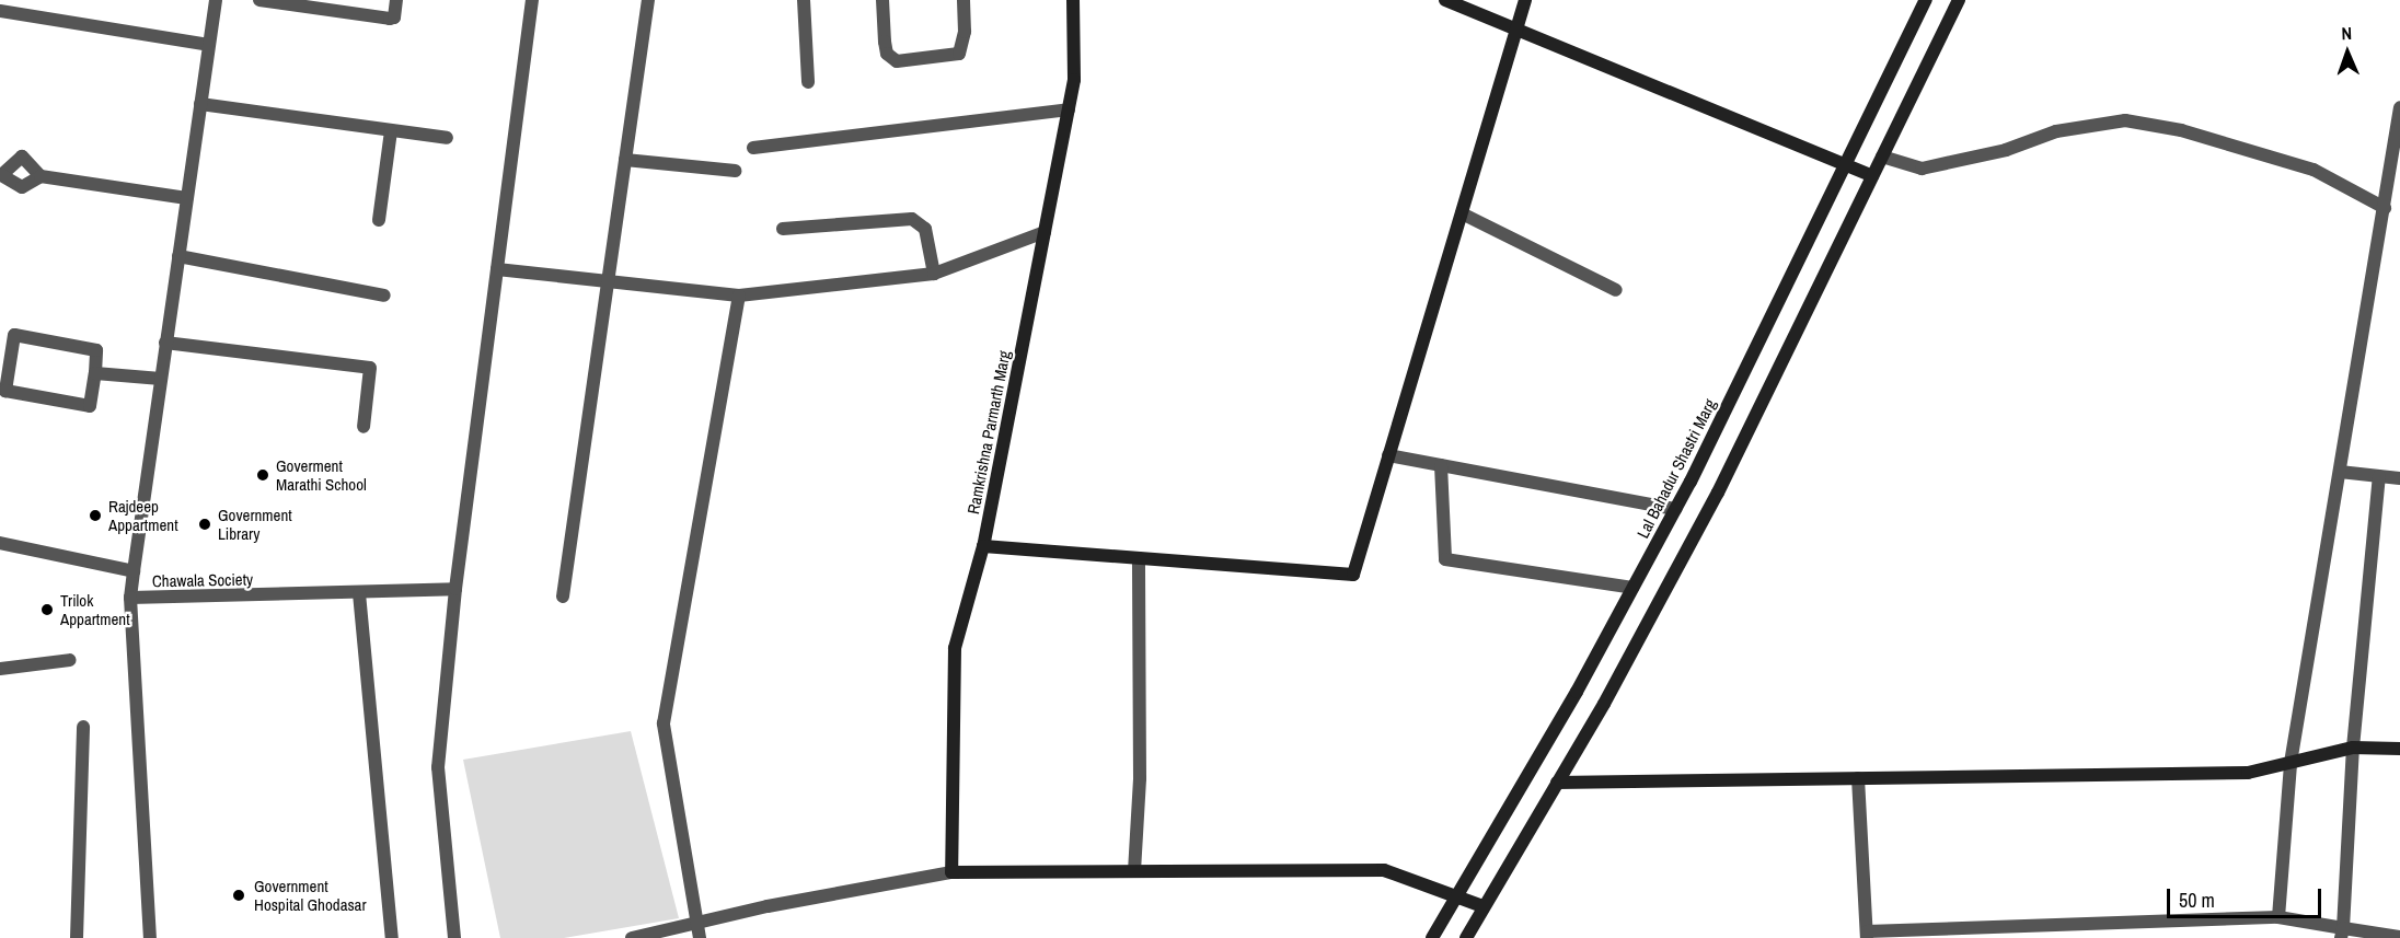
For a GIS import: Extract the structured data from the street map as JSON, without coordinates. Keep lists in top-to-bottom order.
{
  "streets": {
    "street": ["Ramkrishna Parmarth Marg", "Lal Bahadur Shastri Marg", "Chawala Society"]
  },
  "places": [
    "Goverment Marathi School",
    "Rajdeep Appartment",
    "Government Library",
    "Trilok Appartment",
    "Government Hospital Ghodasar"
  ],
  "scale_bar": "50 m",
  "north": "top"
}
